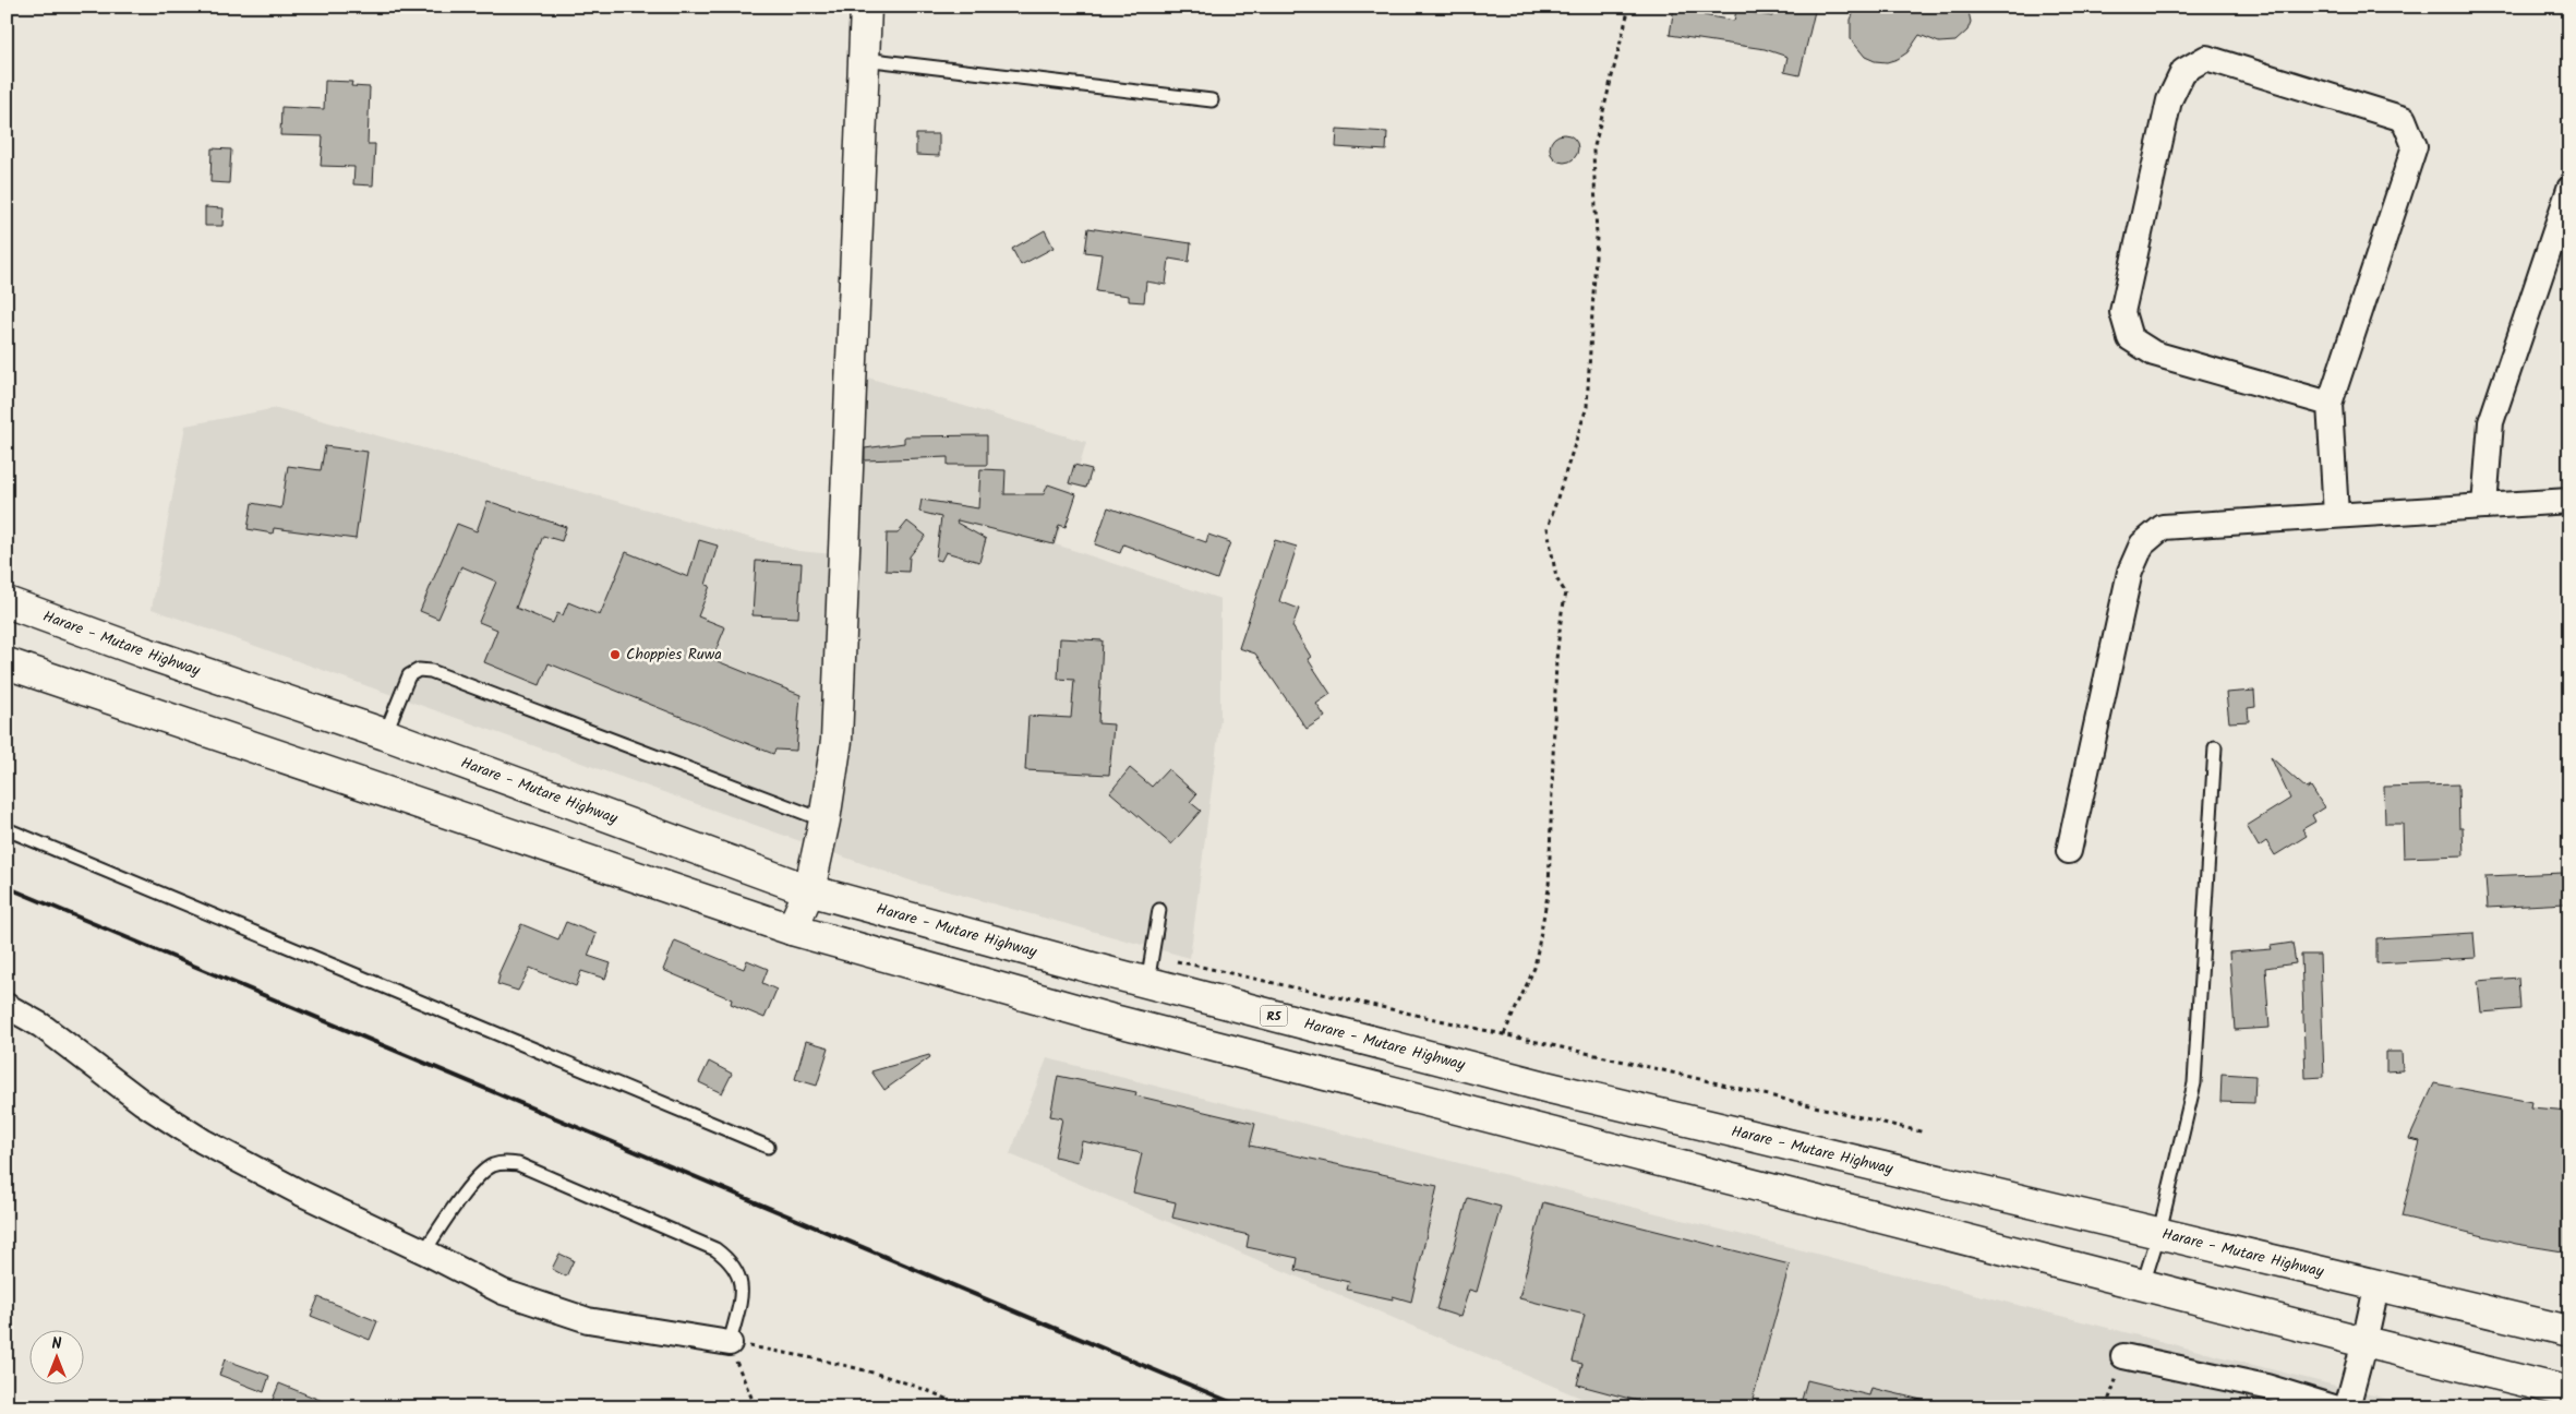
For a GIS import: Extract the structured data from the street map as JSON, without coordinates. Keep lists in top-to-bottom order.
{
  "streets": {
    "main road": ["Harare - Mutare Highway", "R5"]
  },
  "places": ["Choppies Ruwa"],
  "north": "top"
}
